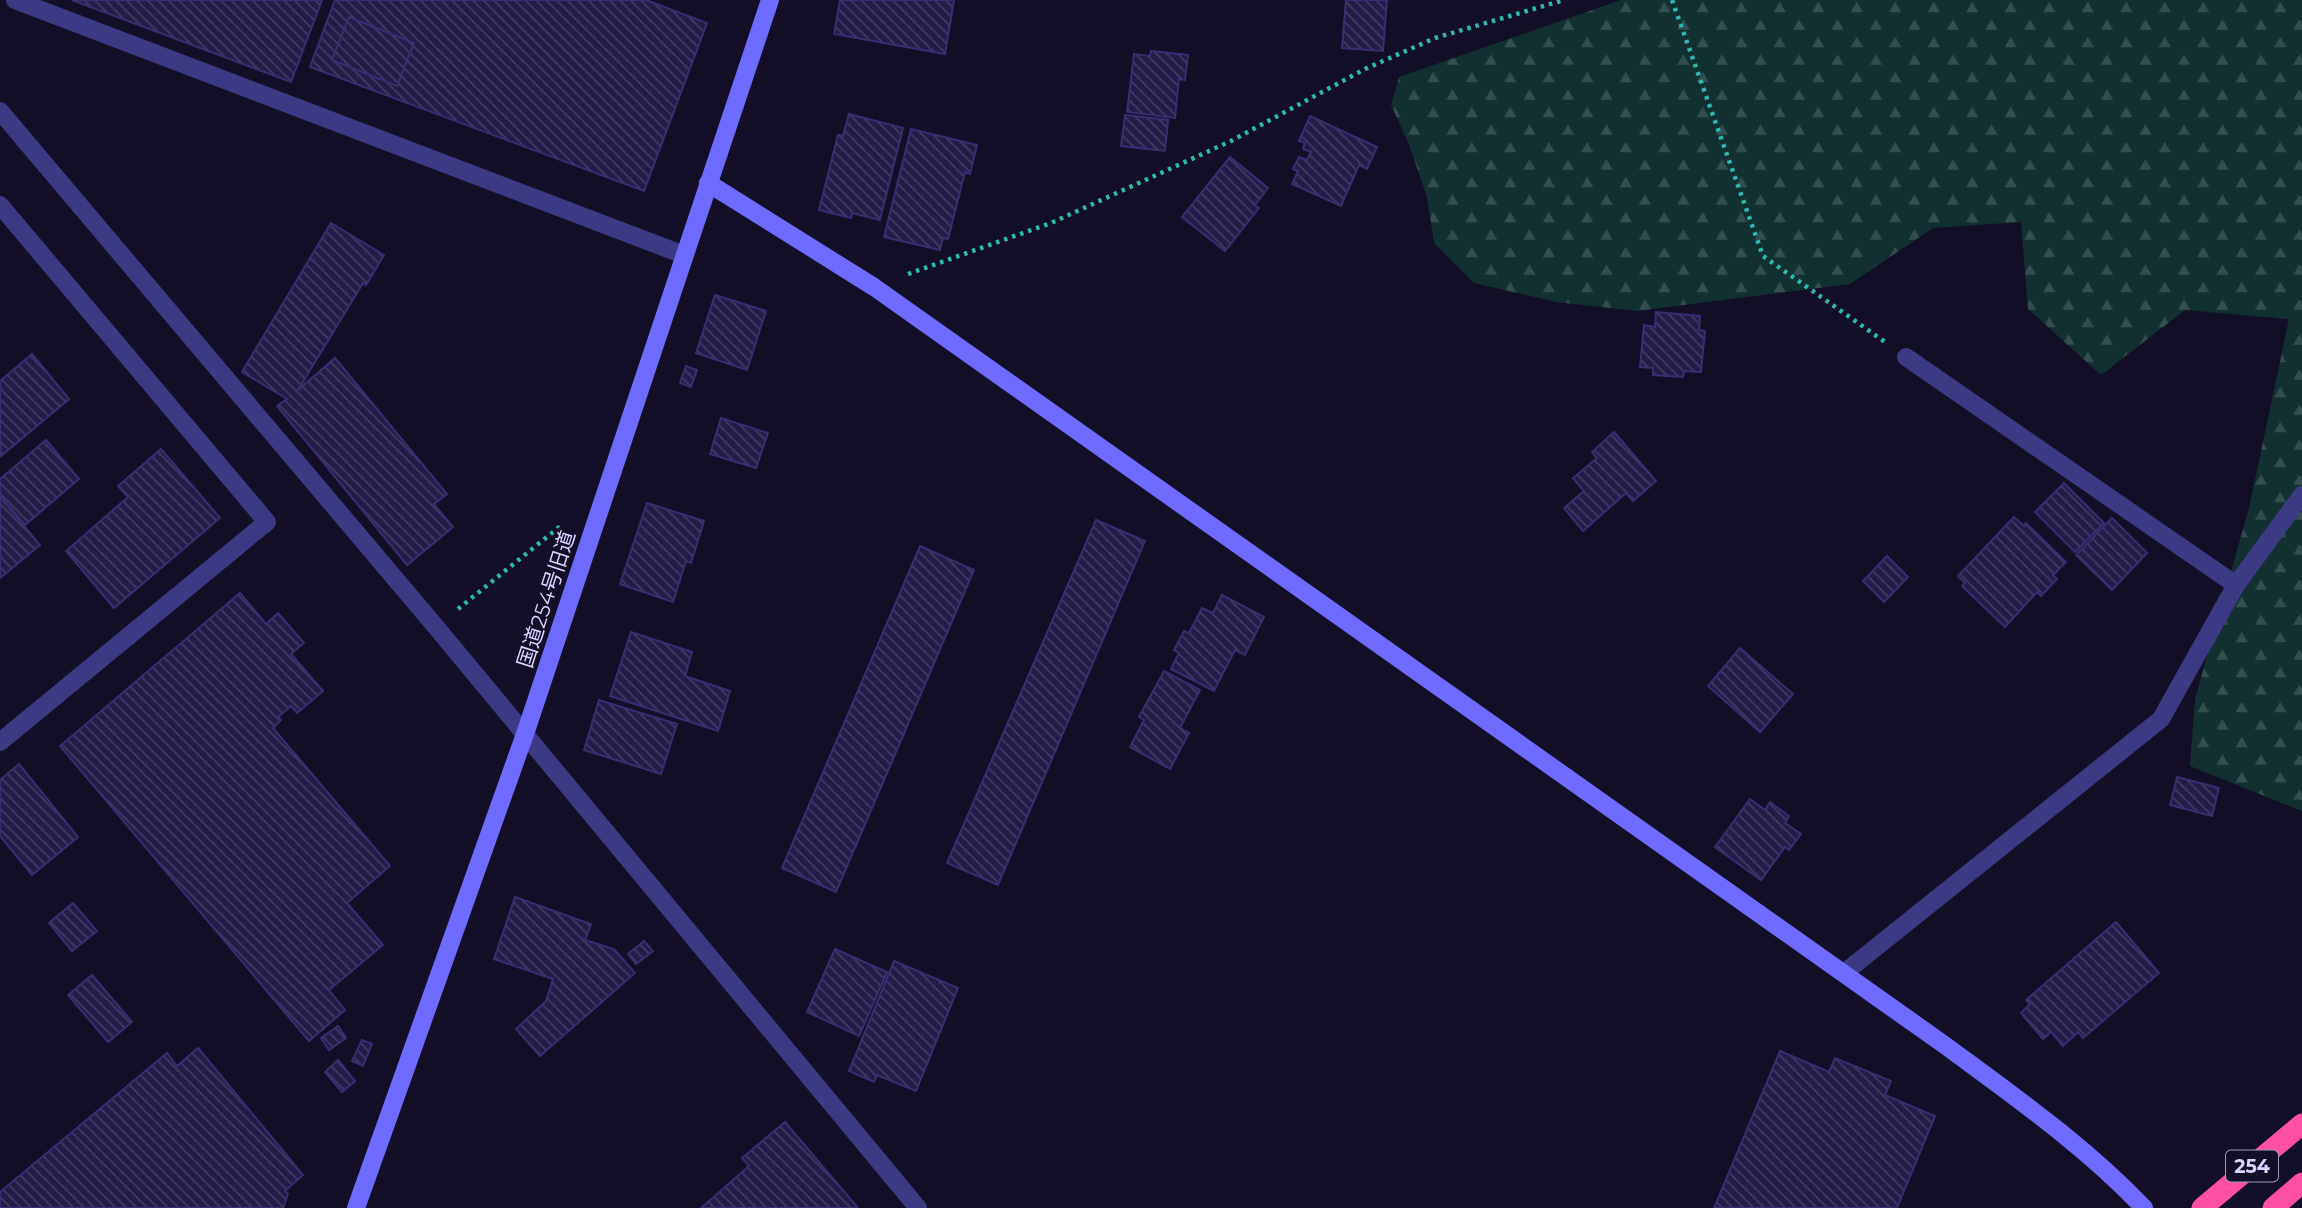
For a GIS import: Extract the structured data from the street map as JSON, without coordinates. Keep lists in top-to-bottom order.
{
  "streets": {
    "highway": ["254"],
    "street": ["国道254号旧道"]
  }
}
